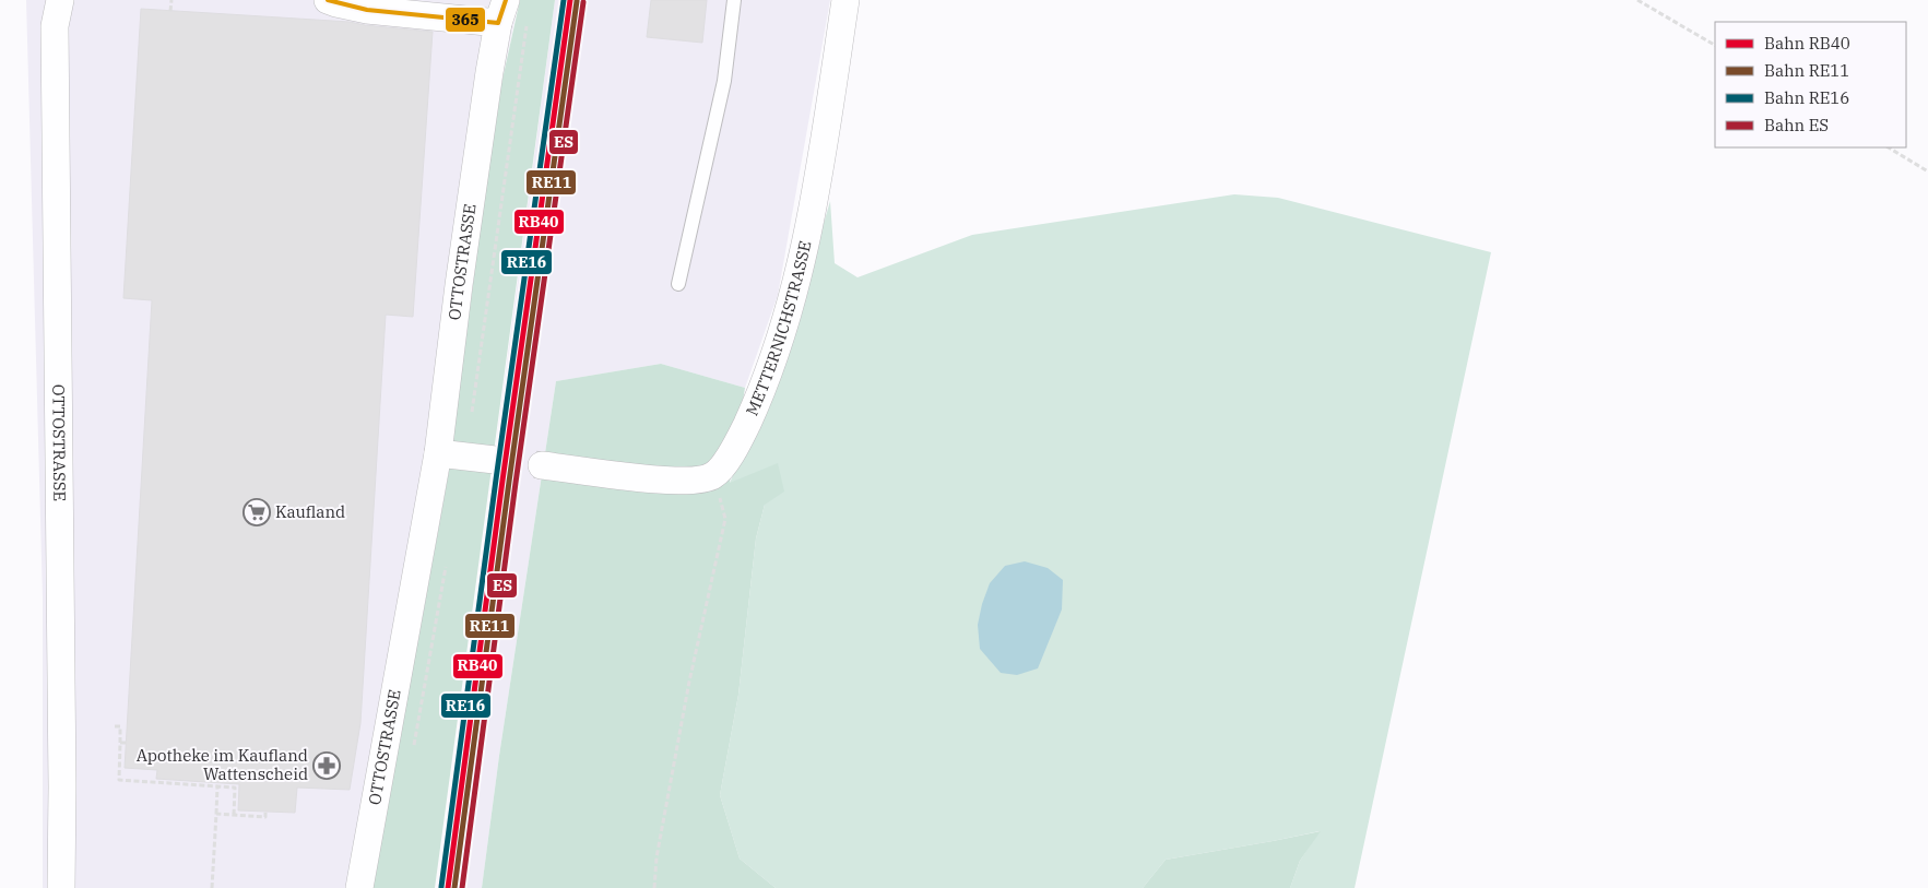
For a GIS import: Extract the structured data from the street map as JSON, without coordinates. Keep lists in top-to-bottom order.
{
  "streets": {
    "street": ["OTTOSTRASSE", "METTERNICHSTRASSE"]
  },
  "places": {
    "supermarket": ["Kaufland"],
    "pharmacy": ["Apotheke im Kaufland Wattenscheid"]
  },
  "lines": [
    "rail line RB40",
    "rail line RE16",
    "transit line 365",
    "rail line RE11",
    "rail line ES"
  ],
  "legend": [
    "Bahn RB40",
    "Bahn RE11",
    "Bahn RE16",
    "Bahn ES"
  ]
}
